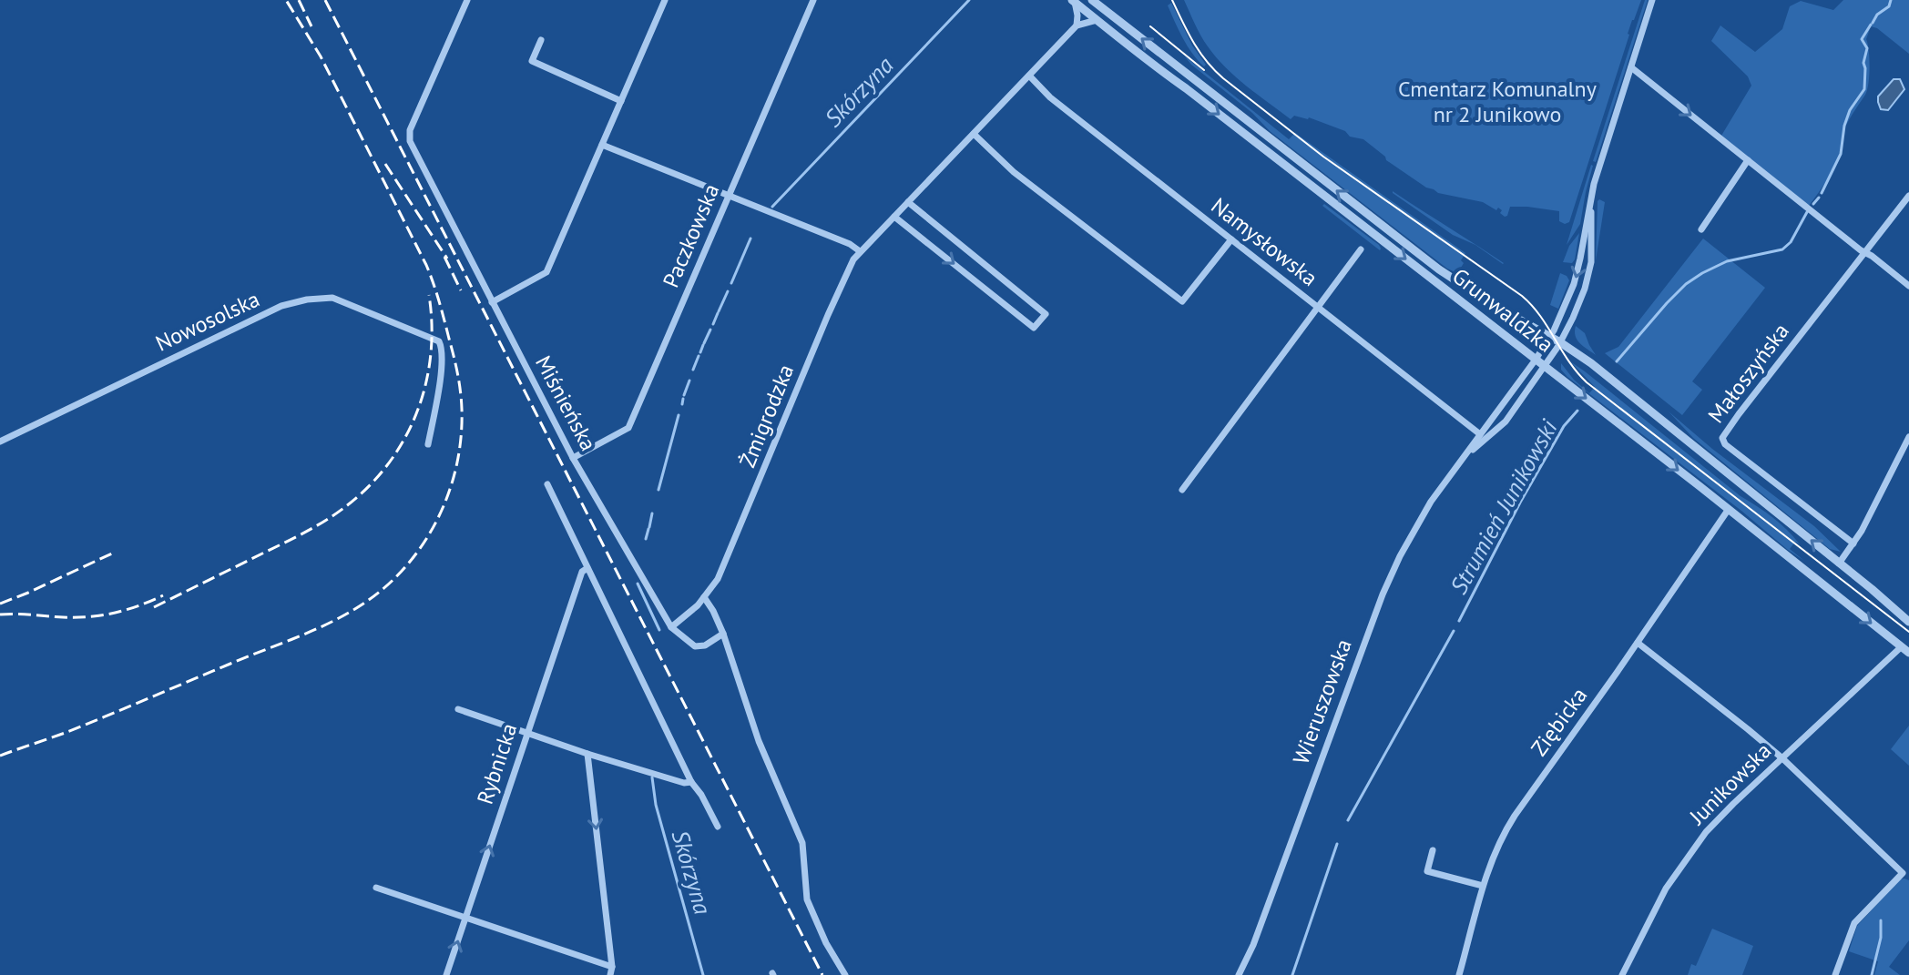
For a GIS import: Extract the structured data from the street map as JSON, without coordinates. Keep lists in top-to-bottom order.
{
  "streets": {
    "street": [
      "Paczkowska",
      "Namysłowska",
      "Grunwaldzka",
      "Nowosolska",
      "Małoszyńska",
      "Miśnieńska",
      "Żmigrodzka",
      "Wieruszowska",
      "Ziębicka",
      "Rybnicka",
      "Junikowska"
    ]
  },
  "crossings": [
    ["Paczkowska", "Miśnieńska"],
    ["Namysłowska", "Żmigrodzka"],
    ["Namysłowska", "Wieruszowska"],
    ["Grunwaldzka", "Wieruszowska"],
    ["Grunwaldzka", "Ziębicka"],
    ["Grunwaldzka", "Junikowska"],
    ["Miśnieńska", "Żmigrodzka"]
  ],
  "one_way": ["Rybnicka"],
  "water": ["Skórzyna", "Strumień Junikowski"],
  "parks": ["Cmentarz Komunalny nr 2 Junikowo"]
}
